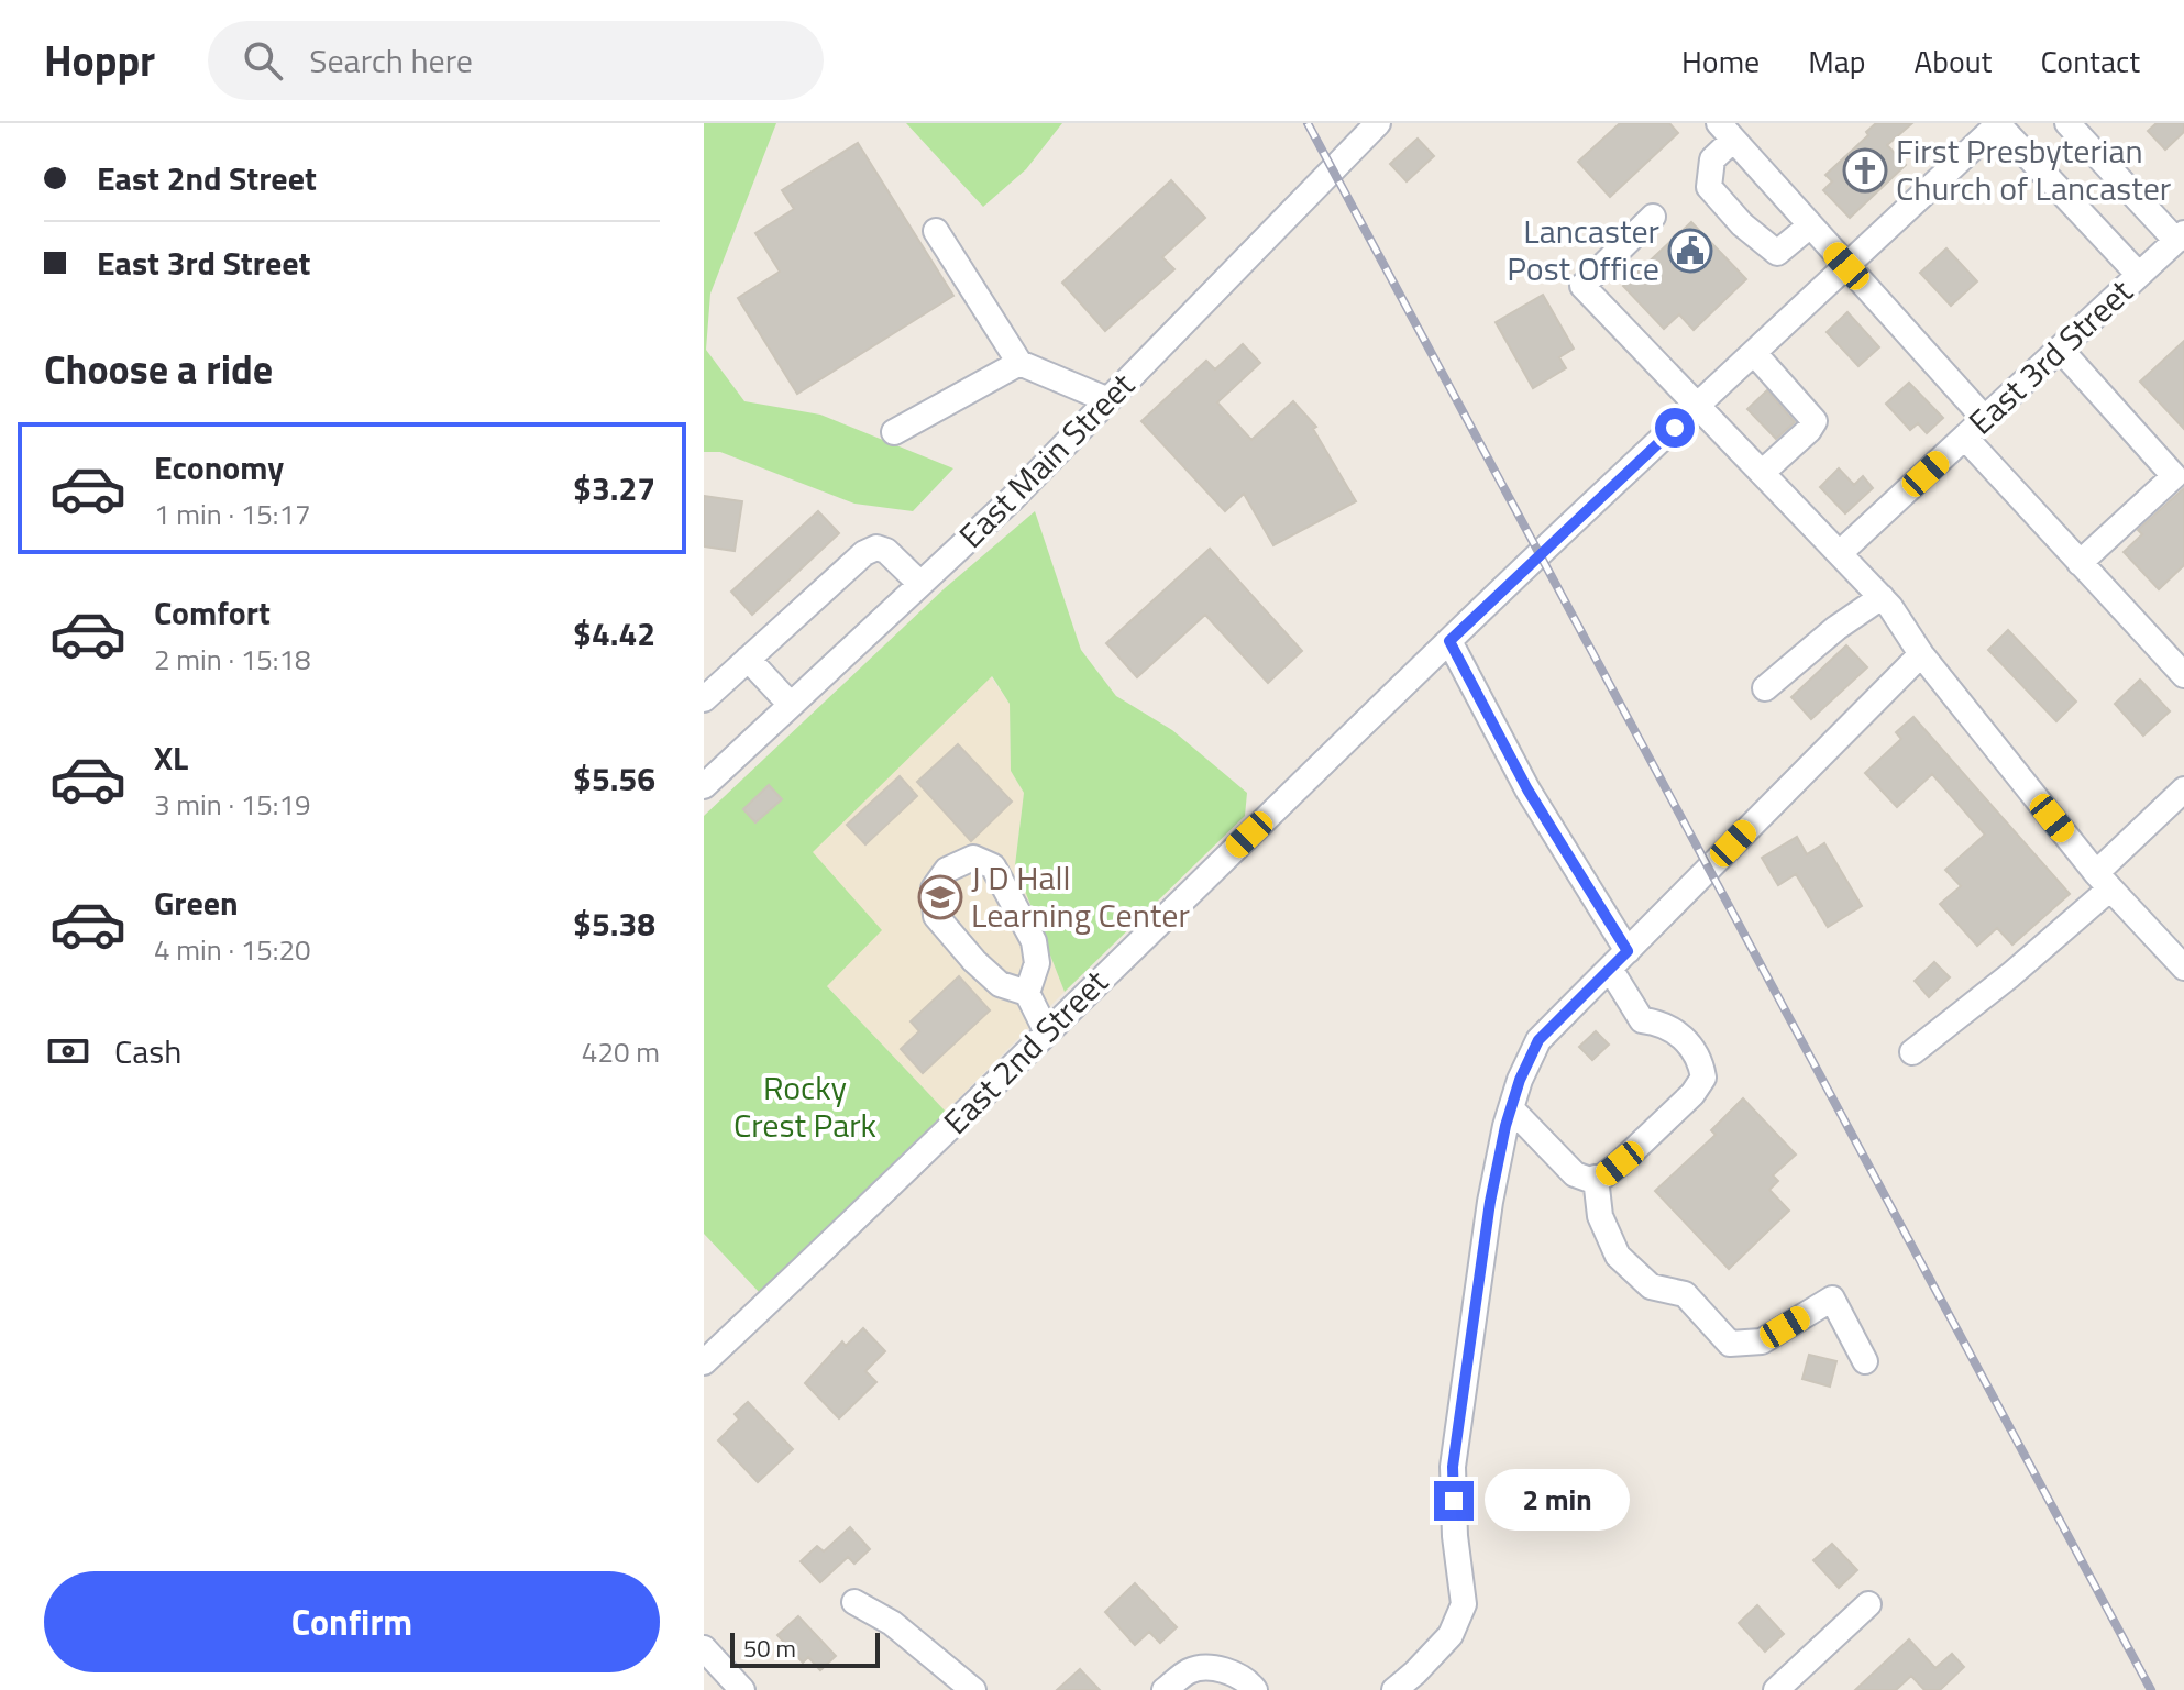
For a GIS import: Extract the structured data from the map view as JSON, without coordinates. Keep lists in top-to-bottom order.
{
  "streets": {
    "street": ["East 3rd Street", "East Main Street", "East 2nd Street"]
  },
  "parks": ["Rocky Crest Park"],
  "places": {
    "church": ["First Presbyterian Church of Lancaster"],
    "public building": ["Lancaster Post Office"],
    "school or university": ["J D Hall Learning Center"]
  },
  "scale_bar": "50 m",
  "page": {
    "header": "Hoppr",
    "search": "Search here",
    "nav": [
      "Home",
      "Map",
      "About",
      "Contact"
    ],
    "banner": ["East 2nd Street", "East 3rd Street"],
    "heading": "Choose a ride",
    "list": [
      {
        "name": "Economy",
        "note": "1 min · 15:17",
        "value": "$3.27"
      },
      {
        "name": "Comfort",
        "note": "2 min · 15:18",
        "value": "$4.42"
      },
      {
        "name": "XL",
        "note": "3 min · 15:19",
        "value": "$5.56"
      },
      {
        "name": "Green",
        "note": "4 min · 15:20",
        "value": "$5.38"
      }
    ],
    "pay": ["Cash", "420 m"],
    "bubble": "2 min",
    "buttons": "Confirm",
    "scale": "50 m"
  }
}
